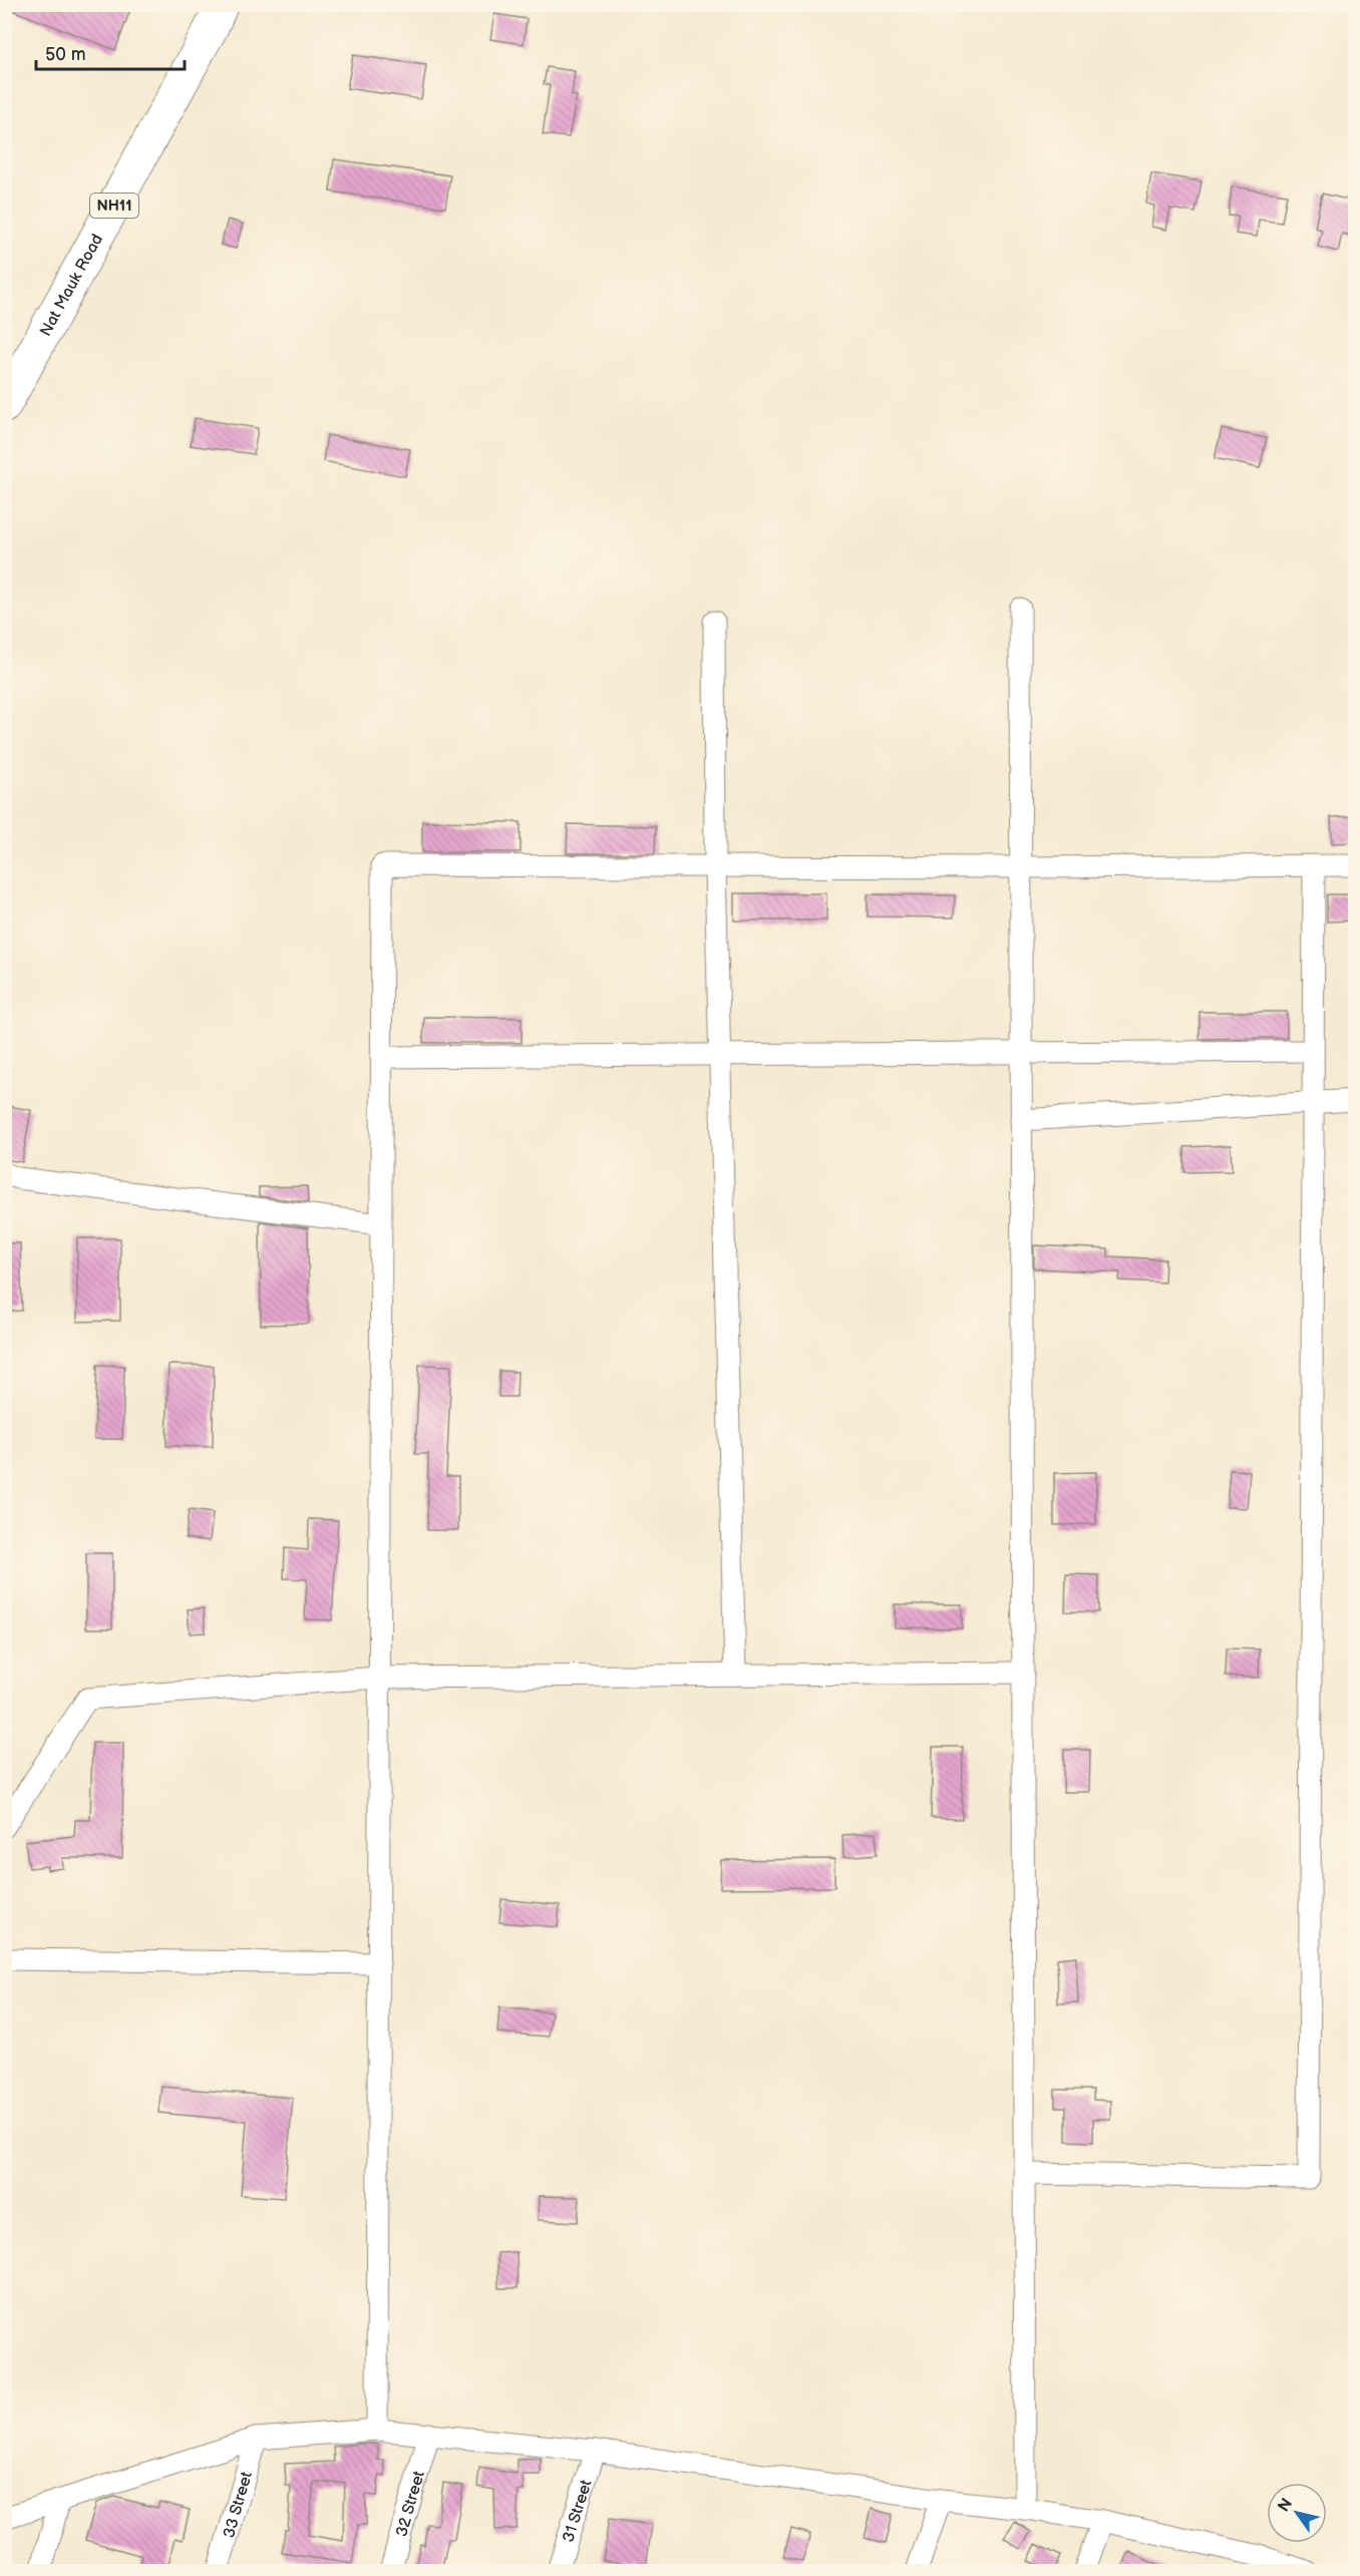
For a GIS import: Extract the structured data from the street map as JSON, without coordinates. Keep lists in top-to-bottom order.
{
  "streets": {
    "highway": ["NH11", "Nat Mauk Road"],
    "street": ["32 Street", "33 Street", "31 Street"]
  },
  "scale_bar": "50 m",
  "north": "top left"
}
